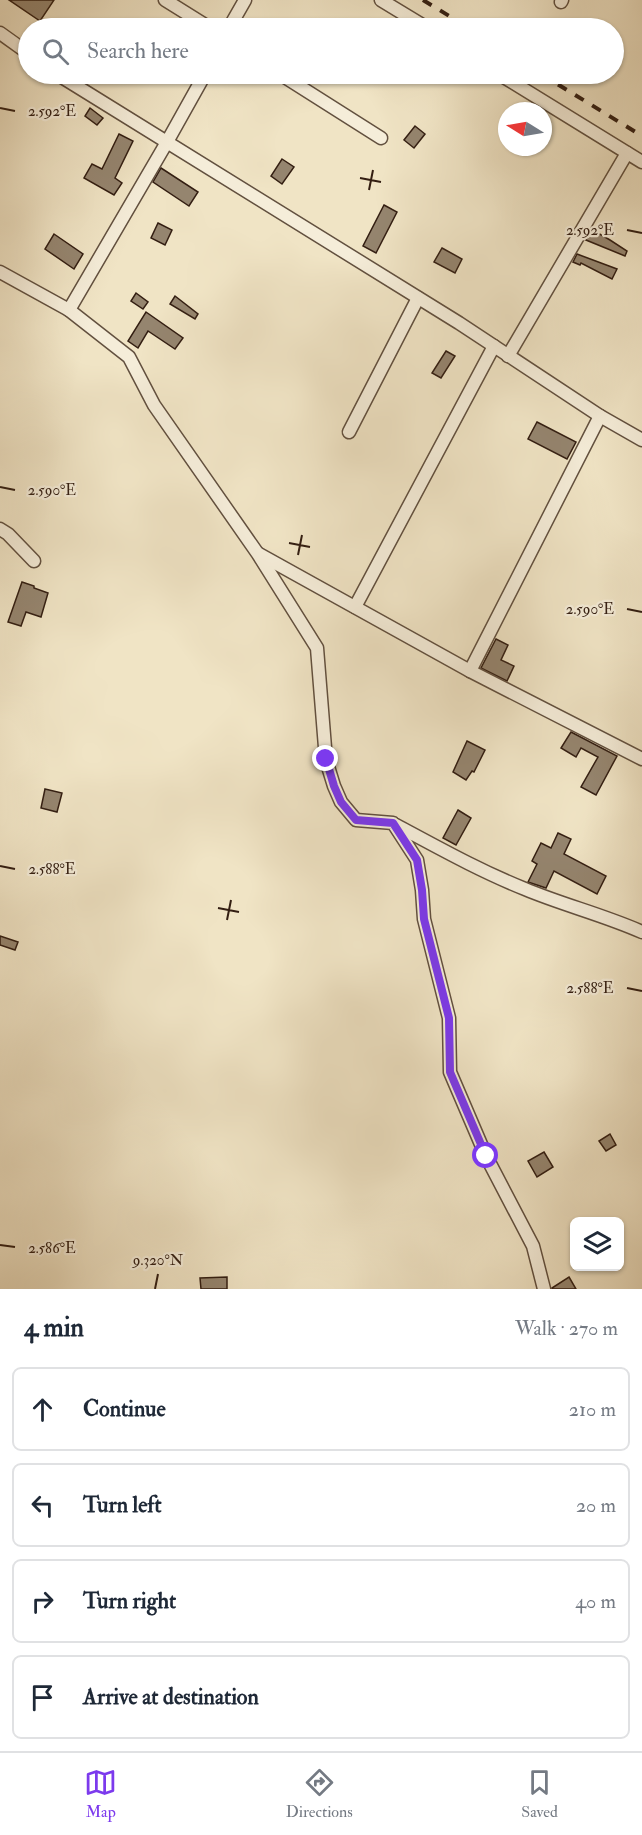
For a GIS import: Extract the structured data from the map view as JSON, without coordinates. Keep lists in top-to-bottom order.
{
  "north": "left",
  "page": {
    "search": "Search here",
    "heading": ["4 min", "Walk · 270 m"],
    "list": [
      ["Continue", "210 m"],
      ["Turn left", "20 m"],
      ["Turn right", "40 m"],
      "Arrive at destination"
    ],
    "nav": ["Map", "Directions", "Saved"]
  },
  "coordinates": [
    "2.592°E",
    "2.590°E",
    "2.588°E",
    "2.586°E",
    "9.320°N"
  ]
}
